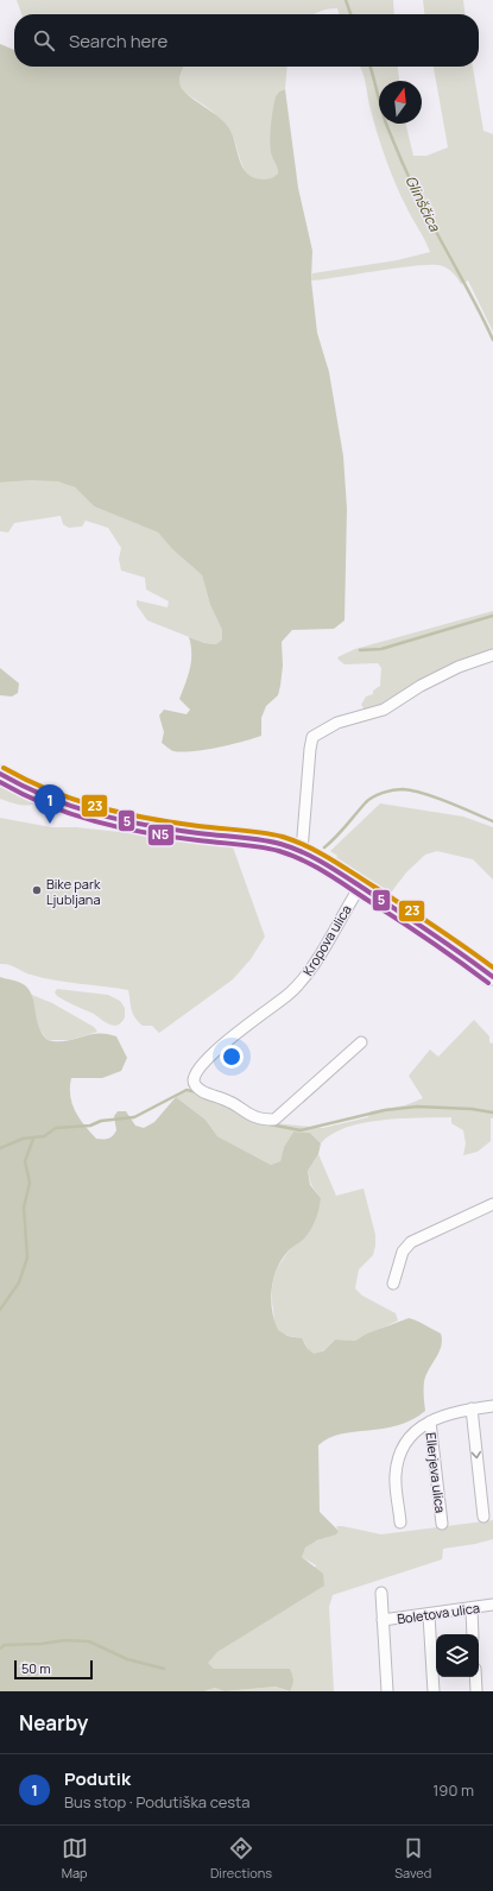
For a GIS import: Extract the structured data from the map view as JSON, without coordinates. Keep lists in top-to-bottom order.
{
  "streets": {
    "street": ["Kropova ulica", "Ellerjeva ulica", "Boletova ulica"]
  },
  "water": ["Glinščica"],
  "places": ["Bike park Ljubljana"],
  "lines": ["transit line 23", "transit line 5", "transit line N5"],
  "scale_bar": "50 m",
  "north": "top",
  "page": {
    "search": "Search here",
    "pins": "1",
    "scale": "50 m",
    "heading": "Nearby",
    "list": [
      {
        "mark": "1",
        "name": "Podutik",
        "note": "Bus stop · Podutiška cesta",
        "value": "190 m"
      }
    ],
    "nav": ["Map", "Directions", "Saved"]
  }
}
